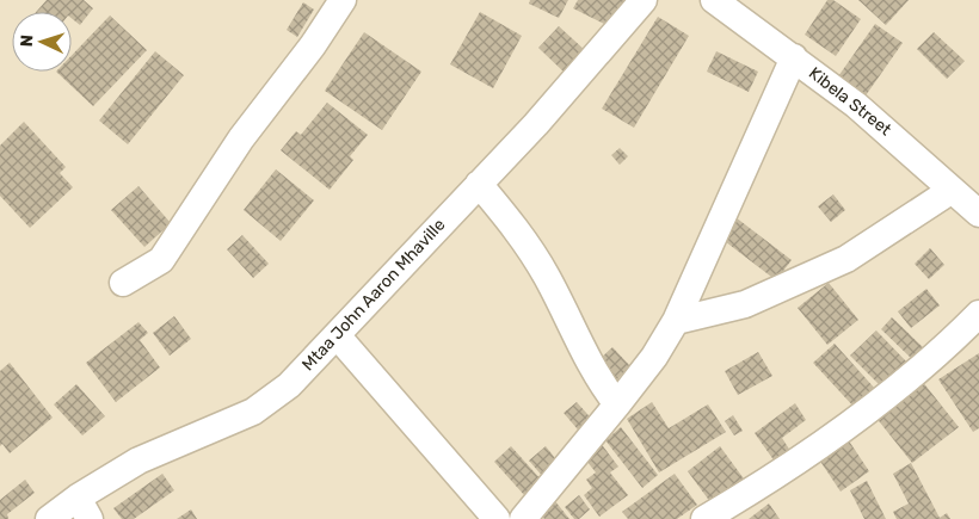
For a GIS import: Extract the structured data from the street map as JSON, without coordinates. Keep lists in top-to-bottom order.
{
  "streets": {
    "street": ["Kibela Street", "Mtaa John Aaron Mhaville"]
  },
  "north": "left"
}
